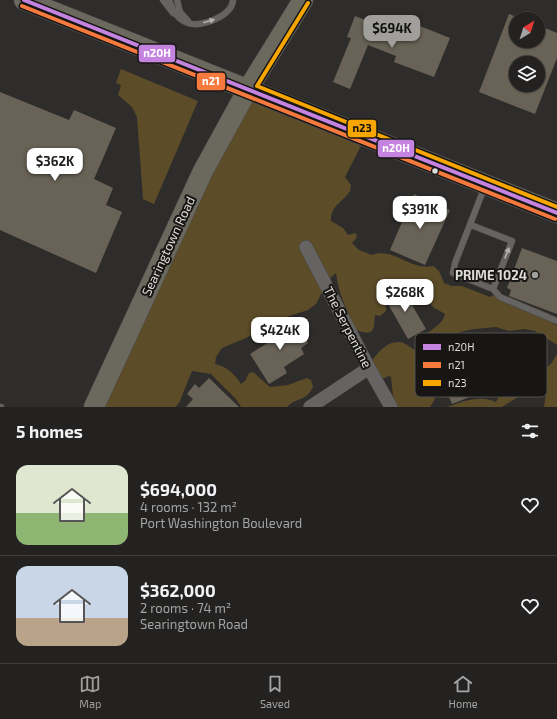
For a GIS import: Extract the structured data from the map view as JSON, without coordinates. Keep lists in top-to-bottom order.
{
  "streets": {
    "main road": ["Searingtown Road"],
    "street": ["The Serpentine"]
  },
  "places": ["PRIME 1024"],
  "lines": ["transit line n20H", "transit line n23", "transit line n21"],
  "legend": ["n20H", "n21", "n23"],
  "north": "top right",
  "page": {
    "price": [
      "$694K",
      "$362K",
      "$391K",
      "$268K",
      "$424K"
    ],
    "heading": "5 homes",
    "list": [
      {
        "name": "$694,000",
        "note": "4 rooms · 132 m² · Port Washington Boulevard"
      },
      {
        "name": "$362,000",
        "note": "2 rooms · 74 m² · Searingtown Road"
      }
    ],
    "tabs": ["Map", "Saved", "Home"]
  }
}
